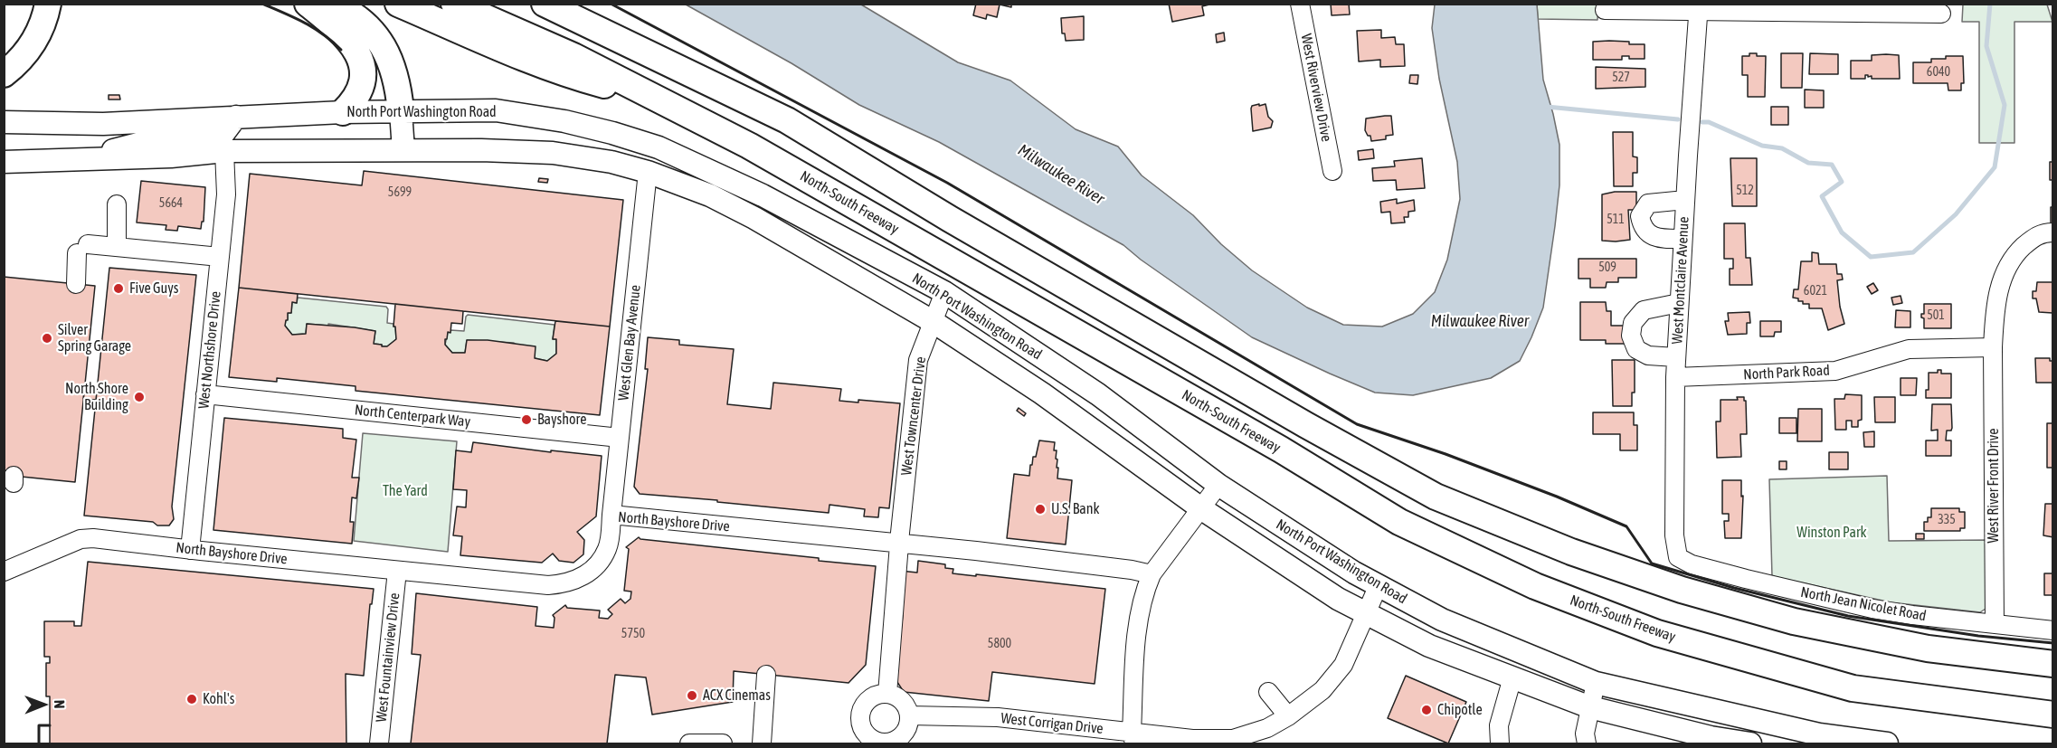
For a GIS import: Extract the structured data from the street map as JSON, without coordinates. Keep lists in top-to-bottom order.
{
  "streets": {
    "highway": ["North-South Freeway"],
    "main road": ["North Port Washington Road"],
    "street": [
      "West Riverview Drive",
      "West Montclaire Avenue",
      "West Glen Bay Avenue",
      "West Northshore Drive",
      "North Park Road",
      "North Centerpark Way",
      "West Towncenter Drive",
      "West River Front Drive",
      "North Bayshore Drive",
      "North Jean Nicolet Road",
      "West Fountainview Drive",
      "West Corrigan Drive"
    ]
  },
  "crossings": [
    ["North Port Washington Road", "West Glen Bay Avenue"],
    ["North Port Washington Road", "West Northshore Drive"],
    ["North Port Washington Road", "West Towncenter Drive"],
    ["North Port Washington Road", "West Corrigan Drive"],
    ["West Montclaire Avenue", "North Park Road"],
    ["West Montclaire Avenue", "North Jean Nicolet Road"],
    ["West Glen Bay Avenue", "North Centerpark Way"],
    ["West Glen Bay Avenue", "North Bayshore Drive"],
    ["West Northshore Drive", "North Centerpark Way"],
    ["West Northshore Drive", "North Bayshore Drive"],
    ["North Park Road", "West River Front Drive"],
    ["West Towncenter Drive", "North Bayshore Drive"],
    ["West Towncenter Drive", "West Corrigan Drive"],
    ["West River Front Drive", "North Jean Nicolet Road"],
    ["North Bayshore Drive", "West Fountainview Drive"]
  ],
  "water": ["Milwaukee River"],
  "parks": ["The Yard", "Winston Park"],
  "places": [
    "Five Guys",
    "Silver Spring Garage",
    "North Shore Building",
    "Bayshore",
    "U.S. Bank",
    "ACX Cinemas",
    "Kohl's",
    "Chipotle"
  ],
  "house_numbers": [
    "6040",
    "527",
    "512",
    "5699",
    "5664",
    "511",
    "509",
    "6021",
    "501",
    "335",
    "5750",
    "5800"
  ],
  "north": "right"
}
